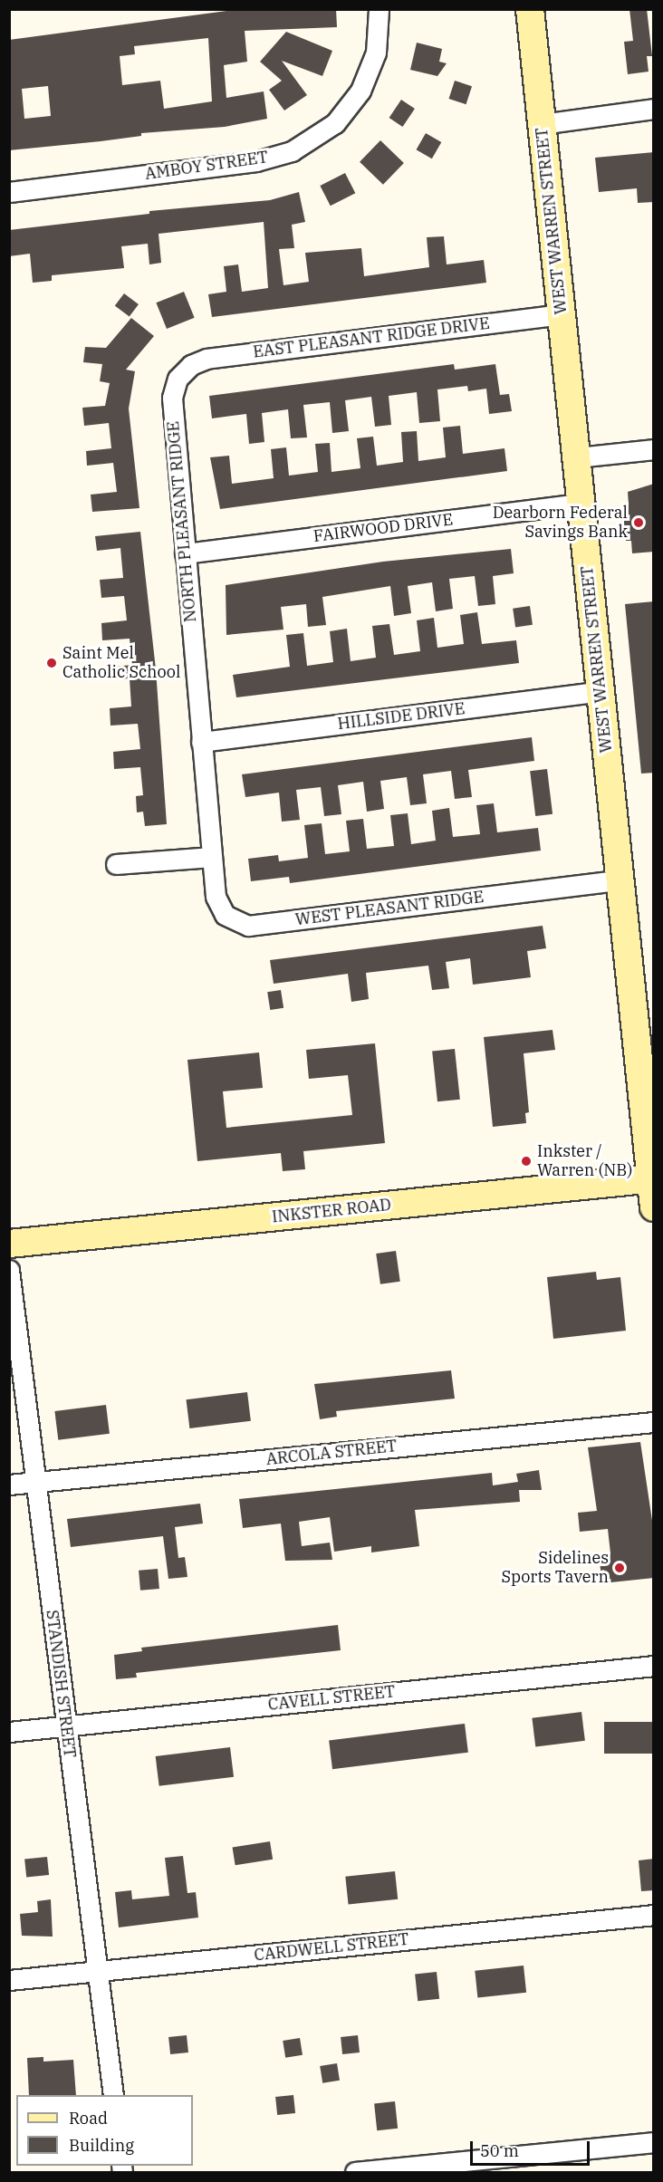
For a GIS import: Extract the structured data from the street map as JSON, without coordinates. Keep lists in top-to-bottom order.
{
  "streets": {
    "main road": ["WEST WARREN STREET", "INKSTER ROAD"],
    "street": [
      "AMBOY STREET",
      "EAST PLEASANT RIDGE DRIVE",
      "NORTH PLEASANT RIDGE",
      "FAIRWOOD DRIVE",
      "HILLSIDE DRIVE",
      "WEST PLEASANT RIDGE",
      "ARCOLA STREET",
      "STANDISH STREET",
      "CAVELL STREET",
      "CARDWELL STREET"
    ]
  },
  "crossings": [
    ["WEST WARREN STREET", "EAST PLEASANT RIDGE DRIVE"],
    ["WEST WARREN STREET", "FAIRWOOD DRIVE"],
    ["WEST WARREN STREET", "HILLSIDE DRIVE"],
    ["WEST WARREN STREET", "WEST PLEASANT RIDGE"],
    ["WEST WARREN STREET", "INKSTER ROAD"],
    ["EAST PLEASANT RIDGE DRIVE", "NORTH PLEASANT RIDGE"],
    ["NORTH PLEASANT RIDGE", "FAIRWOOD DRIVE"],
    ["NORTH PLEASANT RIDGE", "HILLSIDE DRIVE"],
    ["NORTH PLEASANT RIDGE", "WEST PLEASANT RIDGE"],
    ["ARCOLA STREET", "STANDISH STREET"],
    ["STANDISH STREET", "CAVELL STREET"],
    ["STANDISH STREET", "CARDWELL STREET"]
  ],
  "places": [
    "Dearborn Federal Savings Bank",
    "Saint Mel Catholic School",
    "Inkster / Warren (NB)",
    "Sidelines Sports Tavern"
  ],
  "legend": ["Road", "Building"],
  "scale_bar": "50 m"
}
